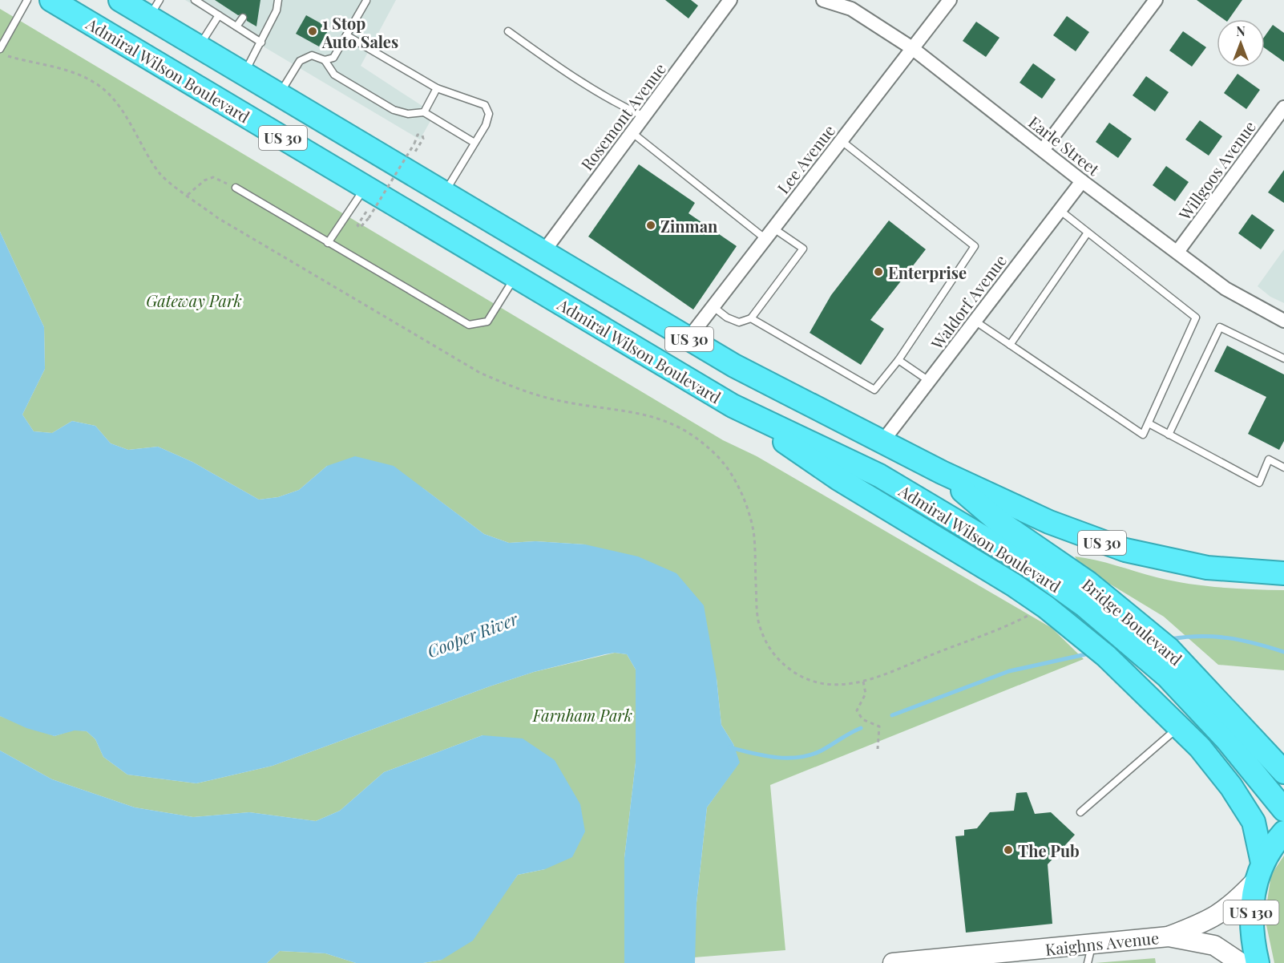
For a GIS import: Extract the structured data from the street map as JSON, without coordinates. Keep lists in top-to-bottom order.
{
  "streets": {
    "highway": [
      "Admiral Wilson Boulevard",
      "US 30",
      "Bridge Boulevard",
      "US 130"
    ],
    "main road": ["Kaighns Avenue"],
    "street": [
      "Rosemont Avenue",
      "Earle Street",
      "Lee Avenue",
      "Willgoos Avenue",
      "Waldorf Avenue"
    ]
  },
  "crossings": [
    ["Admiral Wilson Boulevard", "Rosemont Avenue"],
    ["Admiral Wilson Boulevard", "Lee Avenue"],
    ["Admiral Wilson Boulevard", "Waldorf Avenue"],
    ["Admiral Wilson Boulevard", "Bridge Boulevard"],
    ["Earle Street", "Lee Avenue"],
    ["Earle Street", "Willgoos Avenue"],
    ["Earle Street", "Waldorf Avenue"],
    ["US 130", "Kaighns Avenue"]
  ],
  "water": ["Cooper River"],
  "parks": ["Gateway Park", "Farnham Park"],
  "places": [
    "1 Stop Auto Sales",
    "Zinman",
    "Enterprise",
    "The Pub"
  ],
  "north": "top"
}
